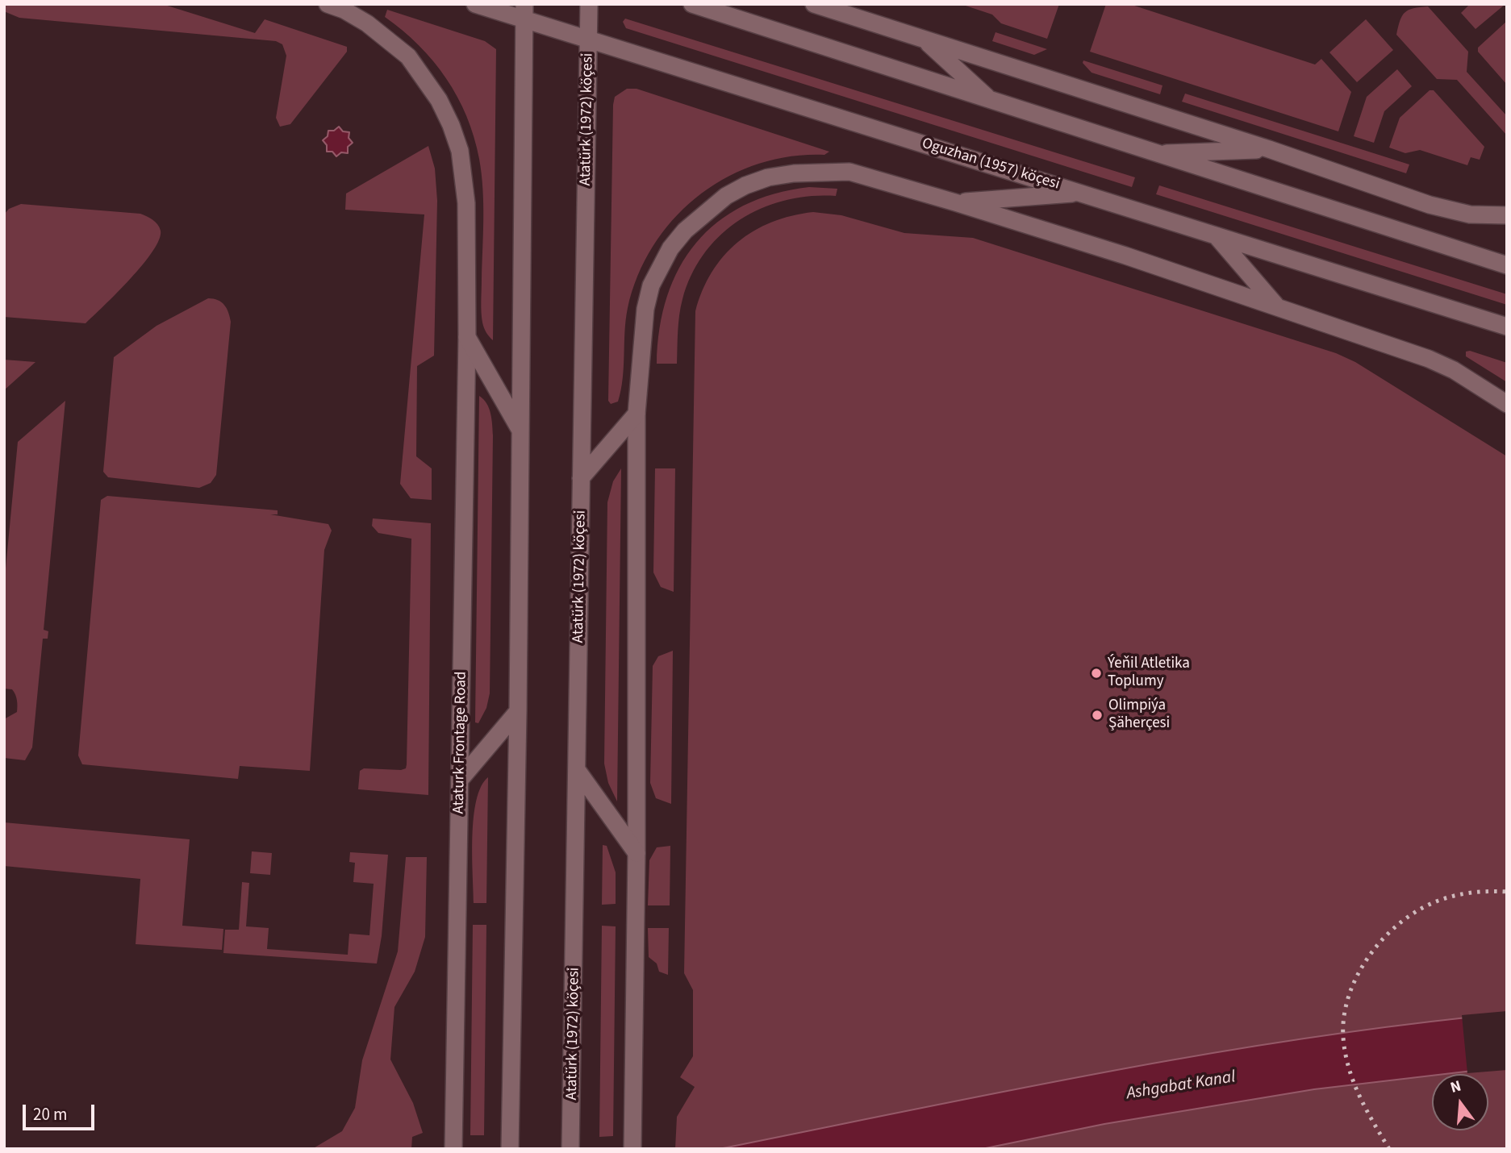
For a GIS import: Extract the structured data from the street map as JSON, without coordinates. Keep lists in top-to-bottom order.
{
  "streets": {
    "main road": ["Atatürk (1972) köçesi", "Oguzhan (1957) köçesi", "Ataturk Frontage Road"]
  },
  "crossings": [
    ["Atatürk (1972) köçesi", "Oguzhan (1957) köçesi"]
  ],
  "water": ["Ashgabat Kanal"],
  "places": ["Ýeňil Atletika Toplumy", "Olimpiýa Şäherçesi"],
  "scale_bar": "20 m",
  "north": "top"
}
